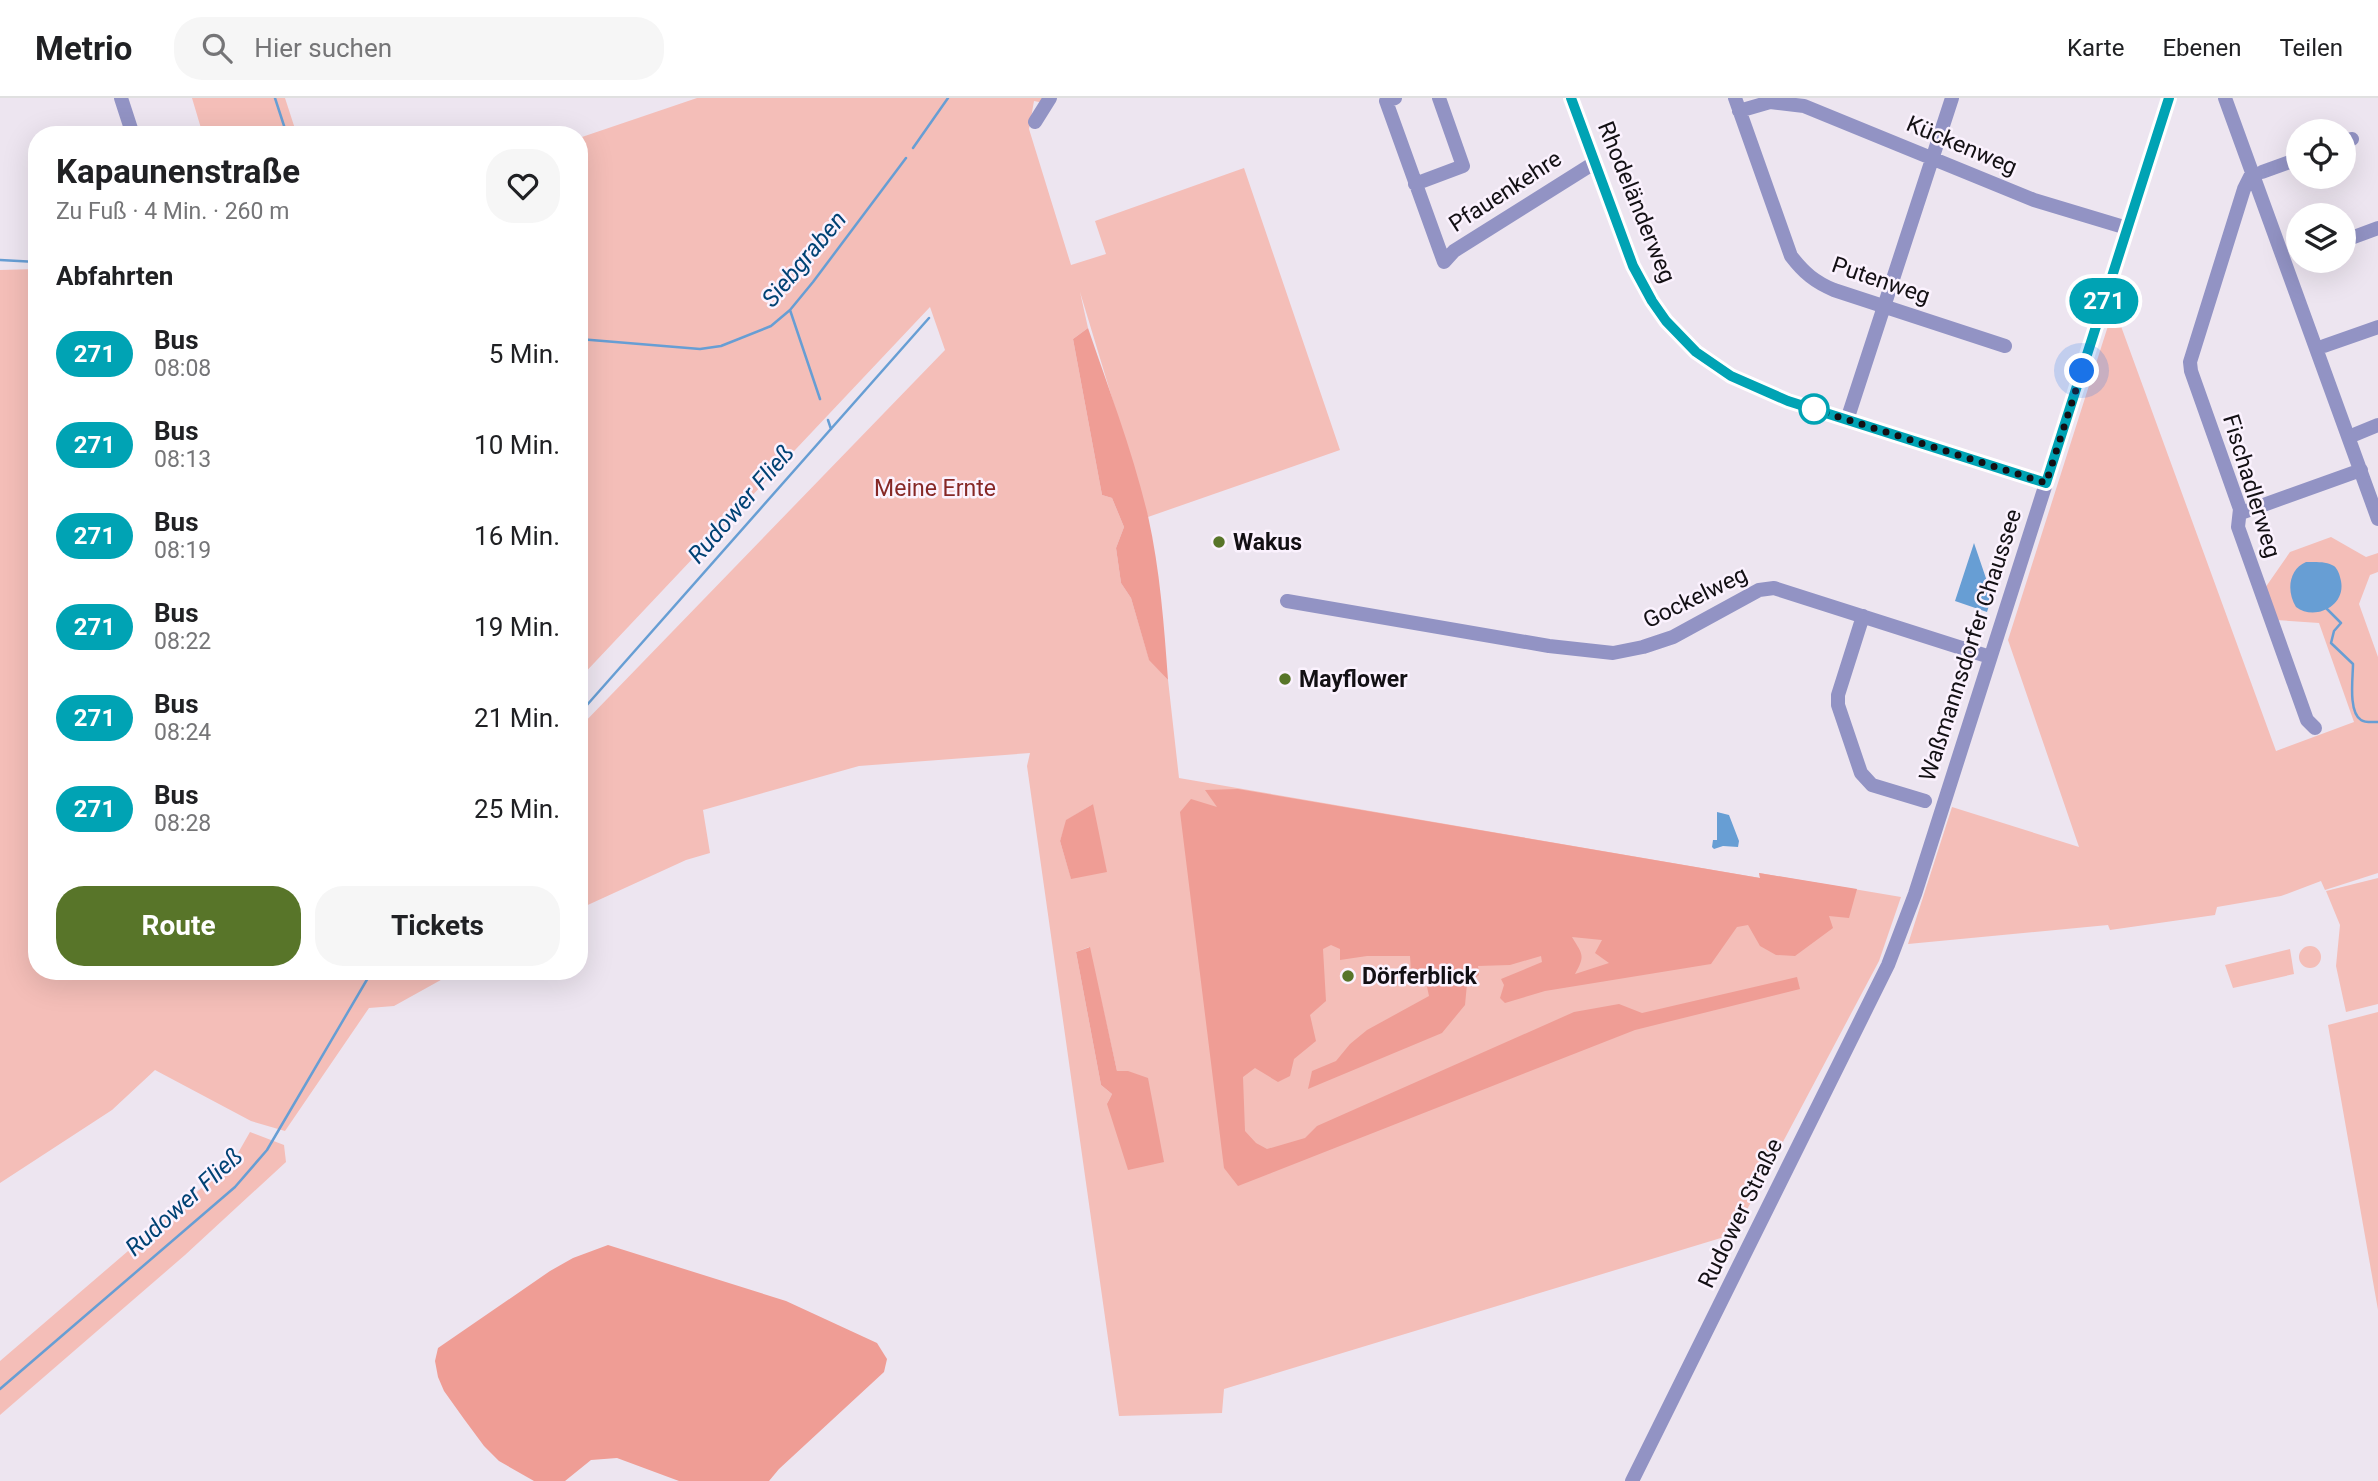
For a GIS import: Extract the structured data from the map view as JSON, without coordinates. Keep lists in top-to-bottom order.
{
  "streets": {
    "street": [
      "Kückenweg",
      "Pfauenkehre",
      "Rhodeländerweg",
      "Putenweg",
      "Fischadlerweg",
      "Gockelweg",
      "Waßmannsdorfer Chaussee",
      "Rudower Straße"
    ]
  },
  "crossings": [
    ["Kückenweg", "Putenweg"],
    ["Kückenweg", "Waßmannsdorfer Chaussee"],
    ["Pfauenkehre", "Rhodeländerweg"],
    ["Rhodeländerweg", "Waßmannsdorfer Chaussee"],
    ["Gockelweg", "Waßmannsdorfer Chaussee"],
    ["Waßmannsdorfer Chaussee", "Rudower Straße"]
  ],
  "water": ["Siebgraben", "Rudower Fließ"],
  "parks": ["Meine Ernte"],
  "places": ["Wakus", "Mayflower", "Dörferblick"],
  "lines": ["bus line 271"],
  "page": {
    "header": "Metrio",
    "search": "Hier suchen",
    "nav": ["Karte", "Ebenen", "Teilen"],
    "on_map": "271",
    "heading": [
      ["Kapaunenstraße", "Zu Fuß · 4 Min. · 260 m"],
      "Abfahrten"
    ],
    "list": [
      {
        "mark": "271",
        "name": "Bus",
        "note": "08:08",
        "value": "5 Min."
      },
      {
        "mark": "271",
        "name": "Bus",
        "note": "08:13",
        "value": "10 Min."
      },
      {
        "mark": "271",
        "name": "Bus",
        "note": "08:19",
        "value": "16 Min."
      },
      {
        "mark": "271",
        "name": "Bus",
        "note": "08:22",
        "value": "19 Min."
      },
      {
        "mark": "271",
        "name": "Bus",
        "note": "08:24",
        "value": "21 Min."
      },
      {
        "mark": "271",
        "name": "Bus",
        "note": "08:28",
        "value": "25 Min."
      }
    ],
    "buttons": ["Route", "Tickets"]
  }
}
